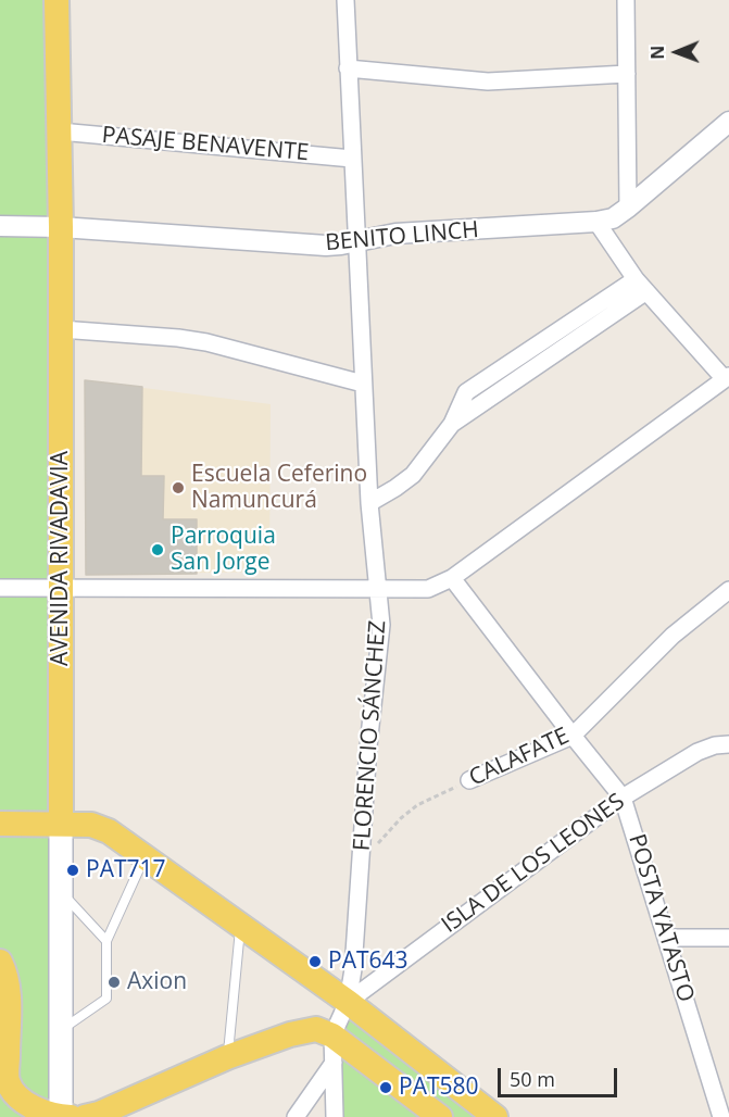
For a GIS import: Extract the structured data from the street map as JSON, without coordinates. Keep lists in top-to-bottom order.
{
  "streets": {
    "main road": ["AVENIDA RIVADAVIA"],
    "street": [
      "PASAJE BENAVENTE",
      "BENITO LINCH",
      "FLORENCIO SÁNCHEZ",
      "CALAFATE",
      "ISLA DE LOS LEONES",
      "POSTA YATASTO"
    ]
  },
  "crossings": [
    ["PASAJE BENAVENTE", "AVENIDA RIVADAVIA"],
    ["PASAJE BENAVENTE", "FLORENCIO SÁNCHEZ"],
    ["BENITO LINCH", "AVENIDA RIVADAVIA"],
    ["BENITO LINCH", "FLORENCIO SÁNCHEZ"],
    ["FLORENCIO SÁNCHEZ", "CALAFATE"],
    ["FLORENCIO SÁNCHEZ", "ISLA DE LOS LEONES"],
    ["CALAFATE", "POSTA YATASTO"],
    ["ISLA DE LOS LEONES", "POSTA YATASTO"]
  ],
  "places": [
    "Escuela Ceferino Namuncurá",
    "Parroquia San Jorge",
    "PAT717",
    "PAT643",
    "Axion",
    "PAT580"
  ],
  "scale_bar": "50 m",
  "north": "left"
}
